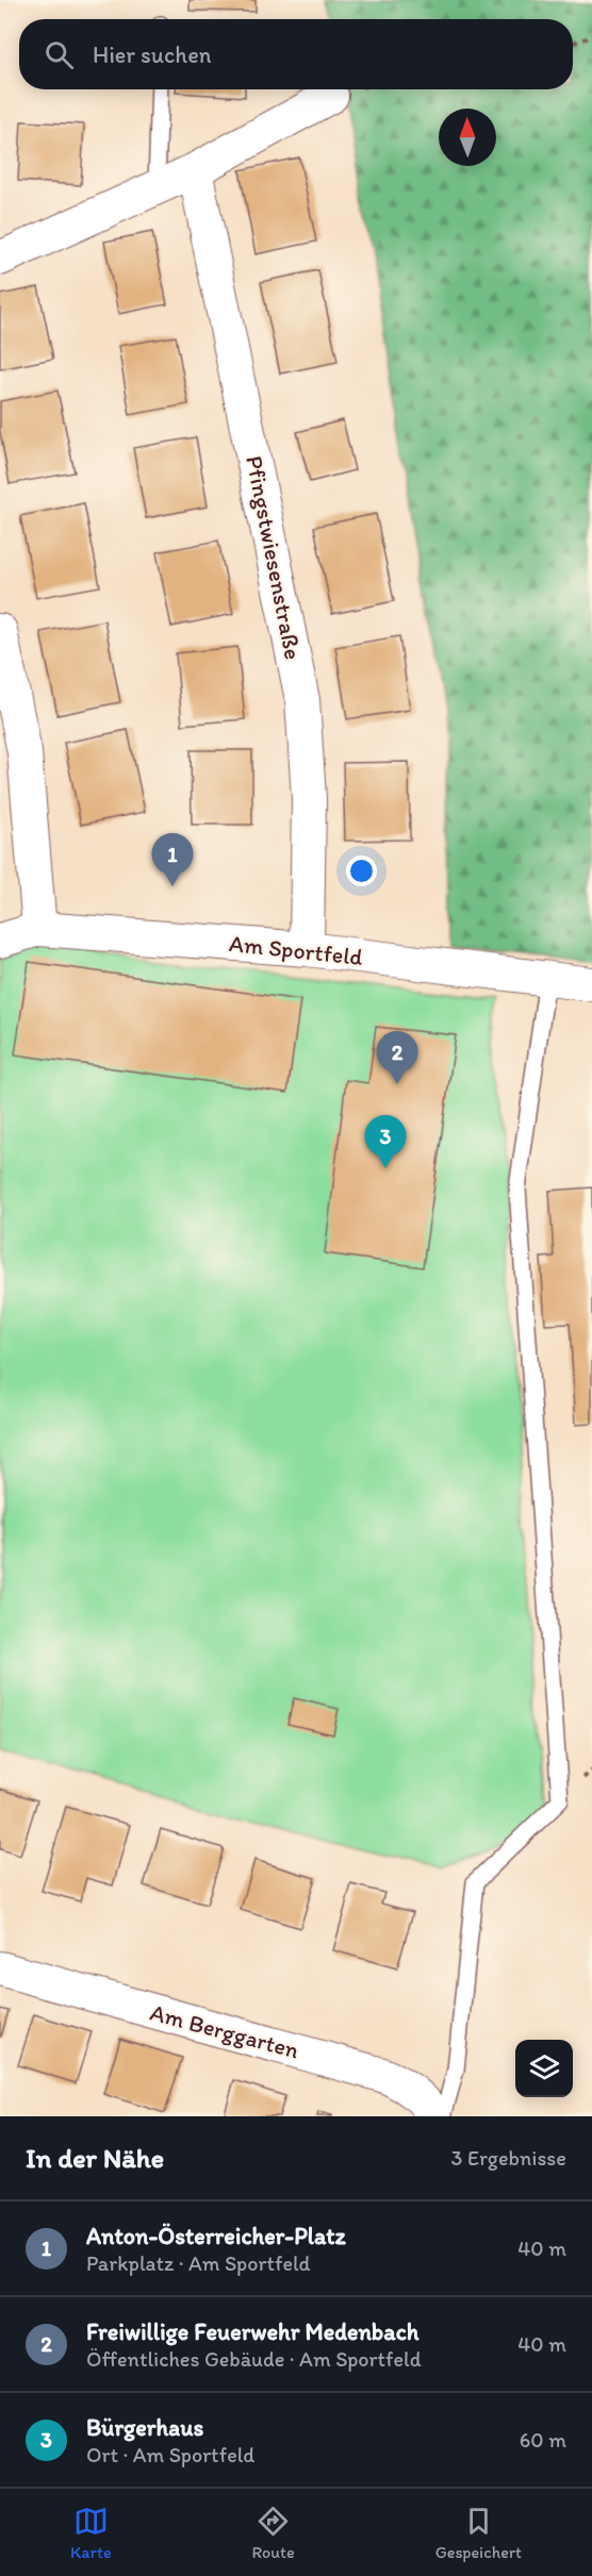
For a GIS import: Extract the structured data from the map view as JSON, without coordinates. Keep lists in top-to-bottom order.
{
  "streets": {
    "street": ["Pfingstwiesenstraße", "Am Sportfeld", "Am Berggarten"]
  },
  "crossings": [
    ["Pfingstwiesenstraße", "Am Sportfeld"]
  ],
  "north": "top",
  "page": {
    "search": "Hier suchen",
    "pins": ["1", "2", "3"],
    "heading": ["In der Nähe", "3 Ergebnisse"],
    "list": [
      {
        "mark": "1",
        "name": "Anton-Österreicher-Platz",
        "note": "Parkplatz · Am Sportfeld",
        "value": "40 m"
      },
      {
        "mark": "2",
        "name": "Freiwillige Feuerwehr Medenbach",
        "note": "Öffentliches Gebäude · Am Sportfeld",
        "value": "40 m"
      },
      {
        "mark": "3",
        "name": "Bürgerhaus",
        "note": "Ort · Am Sportfeld",
        "value": "60 m"
      }
    ],
    "nav": ["Karte", "Route", "Gespeichert"]
  }
}
